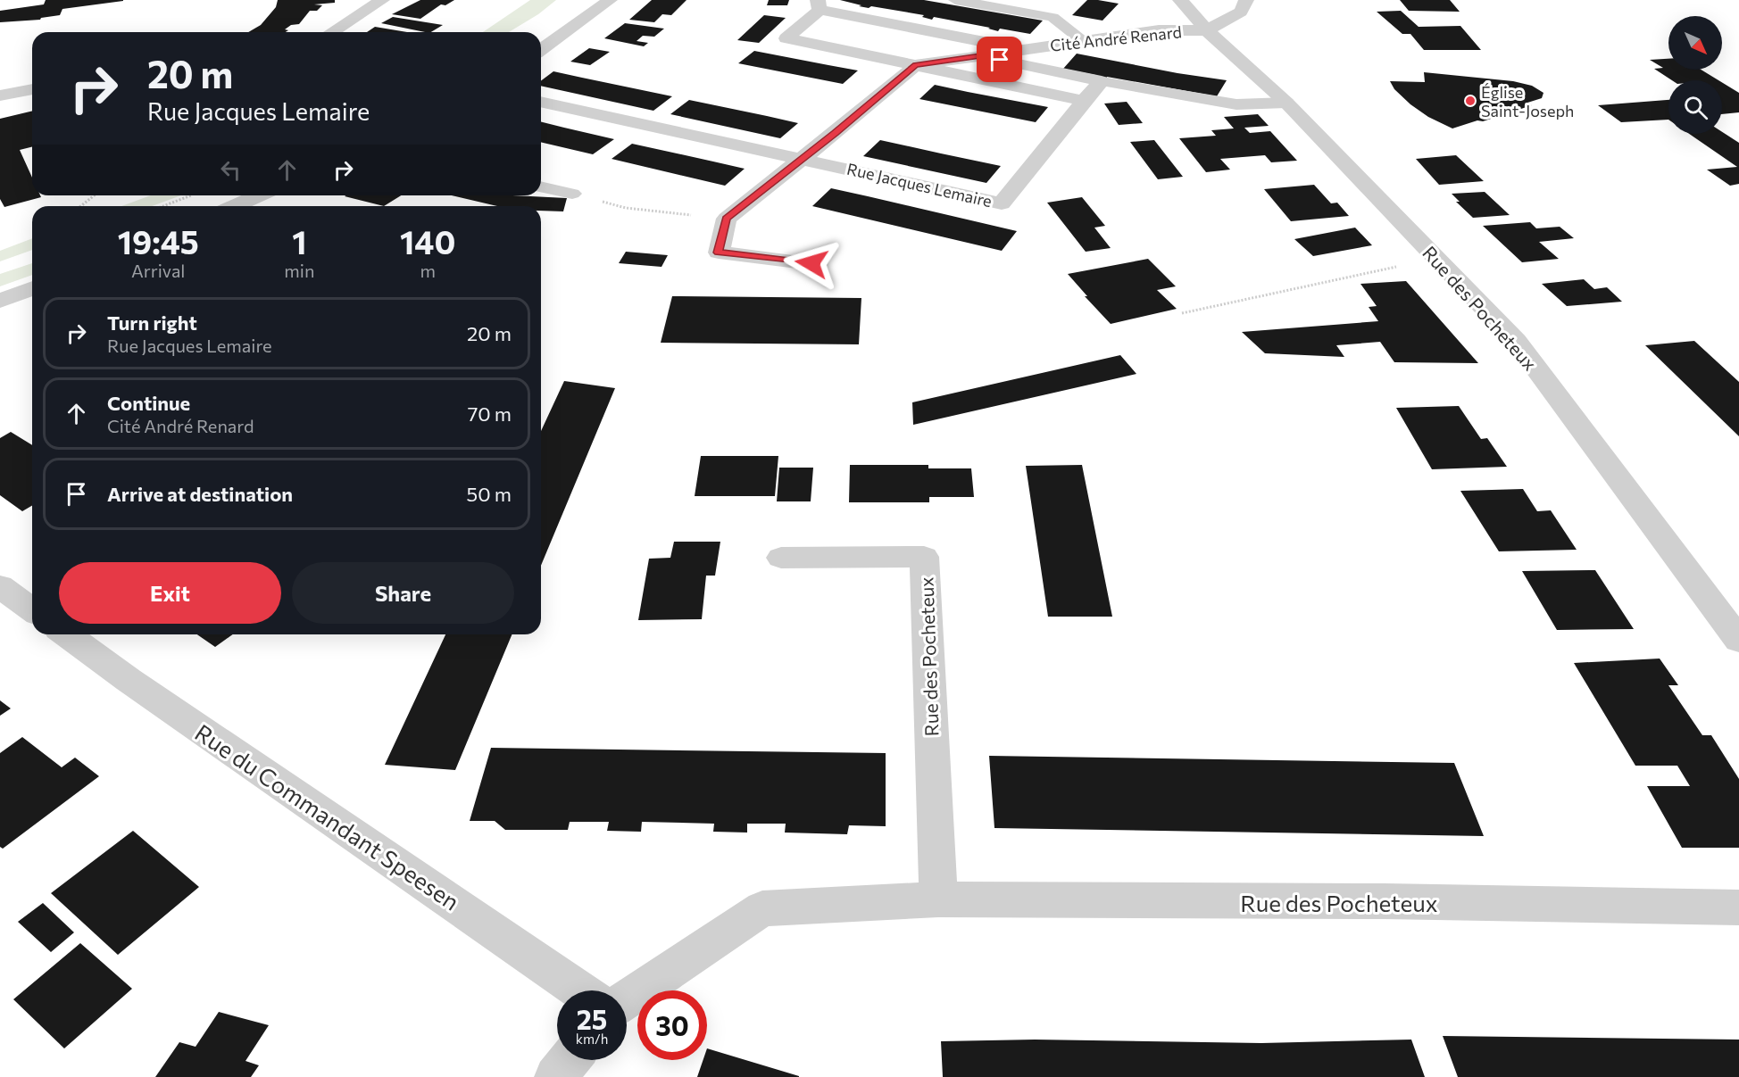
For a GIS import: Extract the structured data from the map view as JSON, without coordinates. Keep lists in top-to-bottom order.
{
  "streets": {
    "street": [
      "Cité André Renard",
      "Rue Jacques Lemaire",
      "Rue des Pocheteux",
      "Rue du Commandant Speesen"
    ]
  },
  "crossings": [
    ["Cité André Renard", "Rue Jacques Lemaire"],
    ["Cité André Renard", "Rue des Pocheteux"]
  ],
  "places": ["Église Saint-Joseph"],
  "north": "bottom right",
  "page": {
    "turn": ["20 m", "Rue Jacques Lemaire"],
    "eta": [
      "19:45",
      "Arrival",
      "1",
      "min",
      "140",
      "m"
    ],
    "list": [
      {
        "name": "Turn right",
        "note": "Rue Jacques Lemaire",
        "value": "20 m"
      },
      {
        "name": "Continue",
        "note": "Cité André Renard",
        "value": "70 m"
      },
      {
        "name": "Arrive at destination",
        "value": "50 m"
      }
    ],
    "buttons": ["Exit", "Share"],
    "speed": "25 km/h",
    "limit": "30"
  }
}
